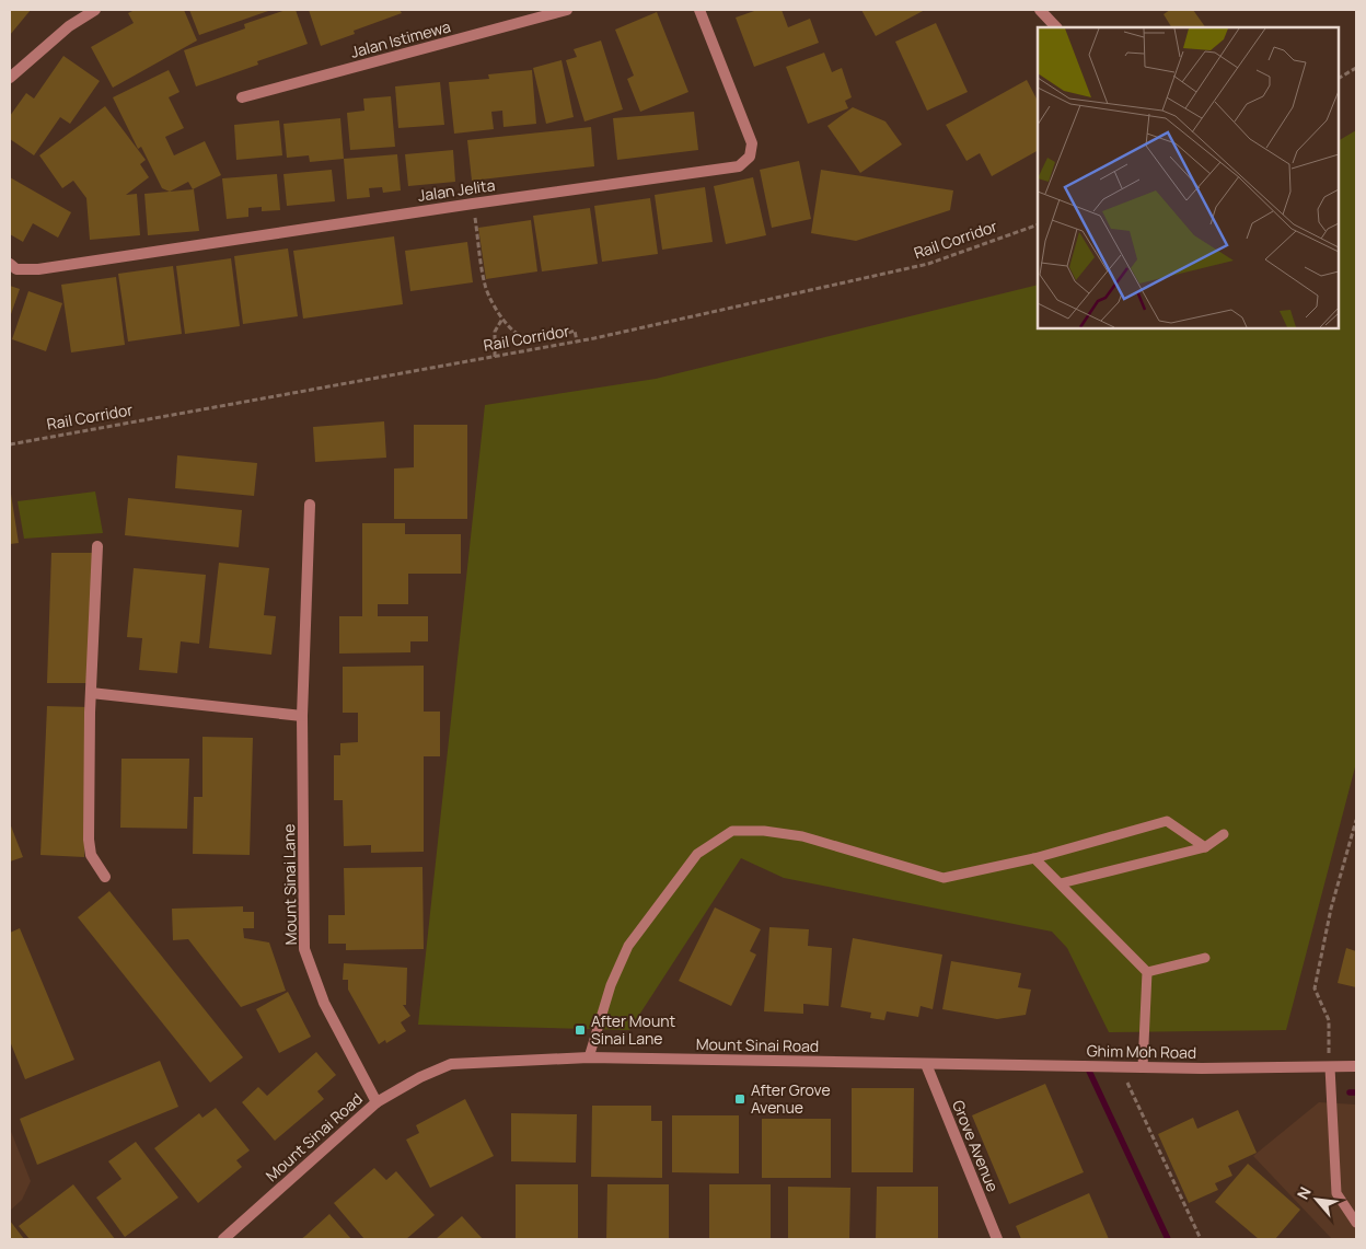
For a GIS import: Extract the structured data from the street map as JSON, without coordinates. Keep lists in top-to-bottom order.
{
  "streets": {
    "street": [
      "Jalan Istimewa",
      "Jalan Jelita",
      "Mount Sinai Lane",
      "Mount Sinai Road",
      "Ghim Moh Road",
      "Grove Avenue"
    ],
    "path": ["Rail Corridor"]
  },
  "crossings": [
    ["Mount Sinai Lane", "Mount Sinai Road"],
    ["Mount Sinai Road", "Ghim Moh Road"],
    ["Mount Sinai Road", "Grove Avenue"],
    ["Ghim Moh Road", "Grove Avenue"]
  ],
  "places": {
    "transit": ["After Mount Sinai Lane", "After Grove Avenue"]
  },
  "north": "top left"
}
